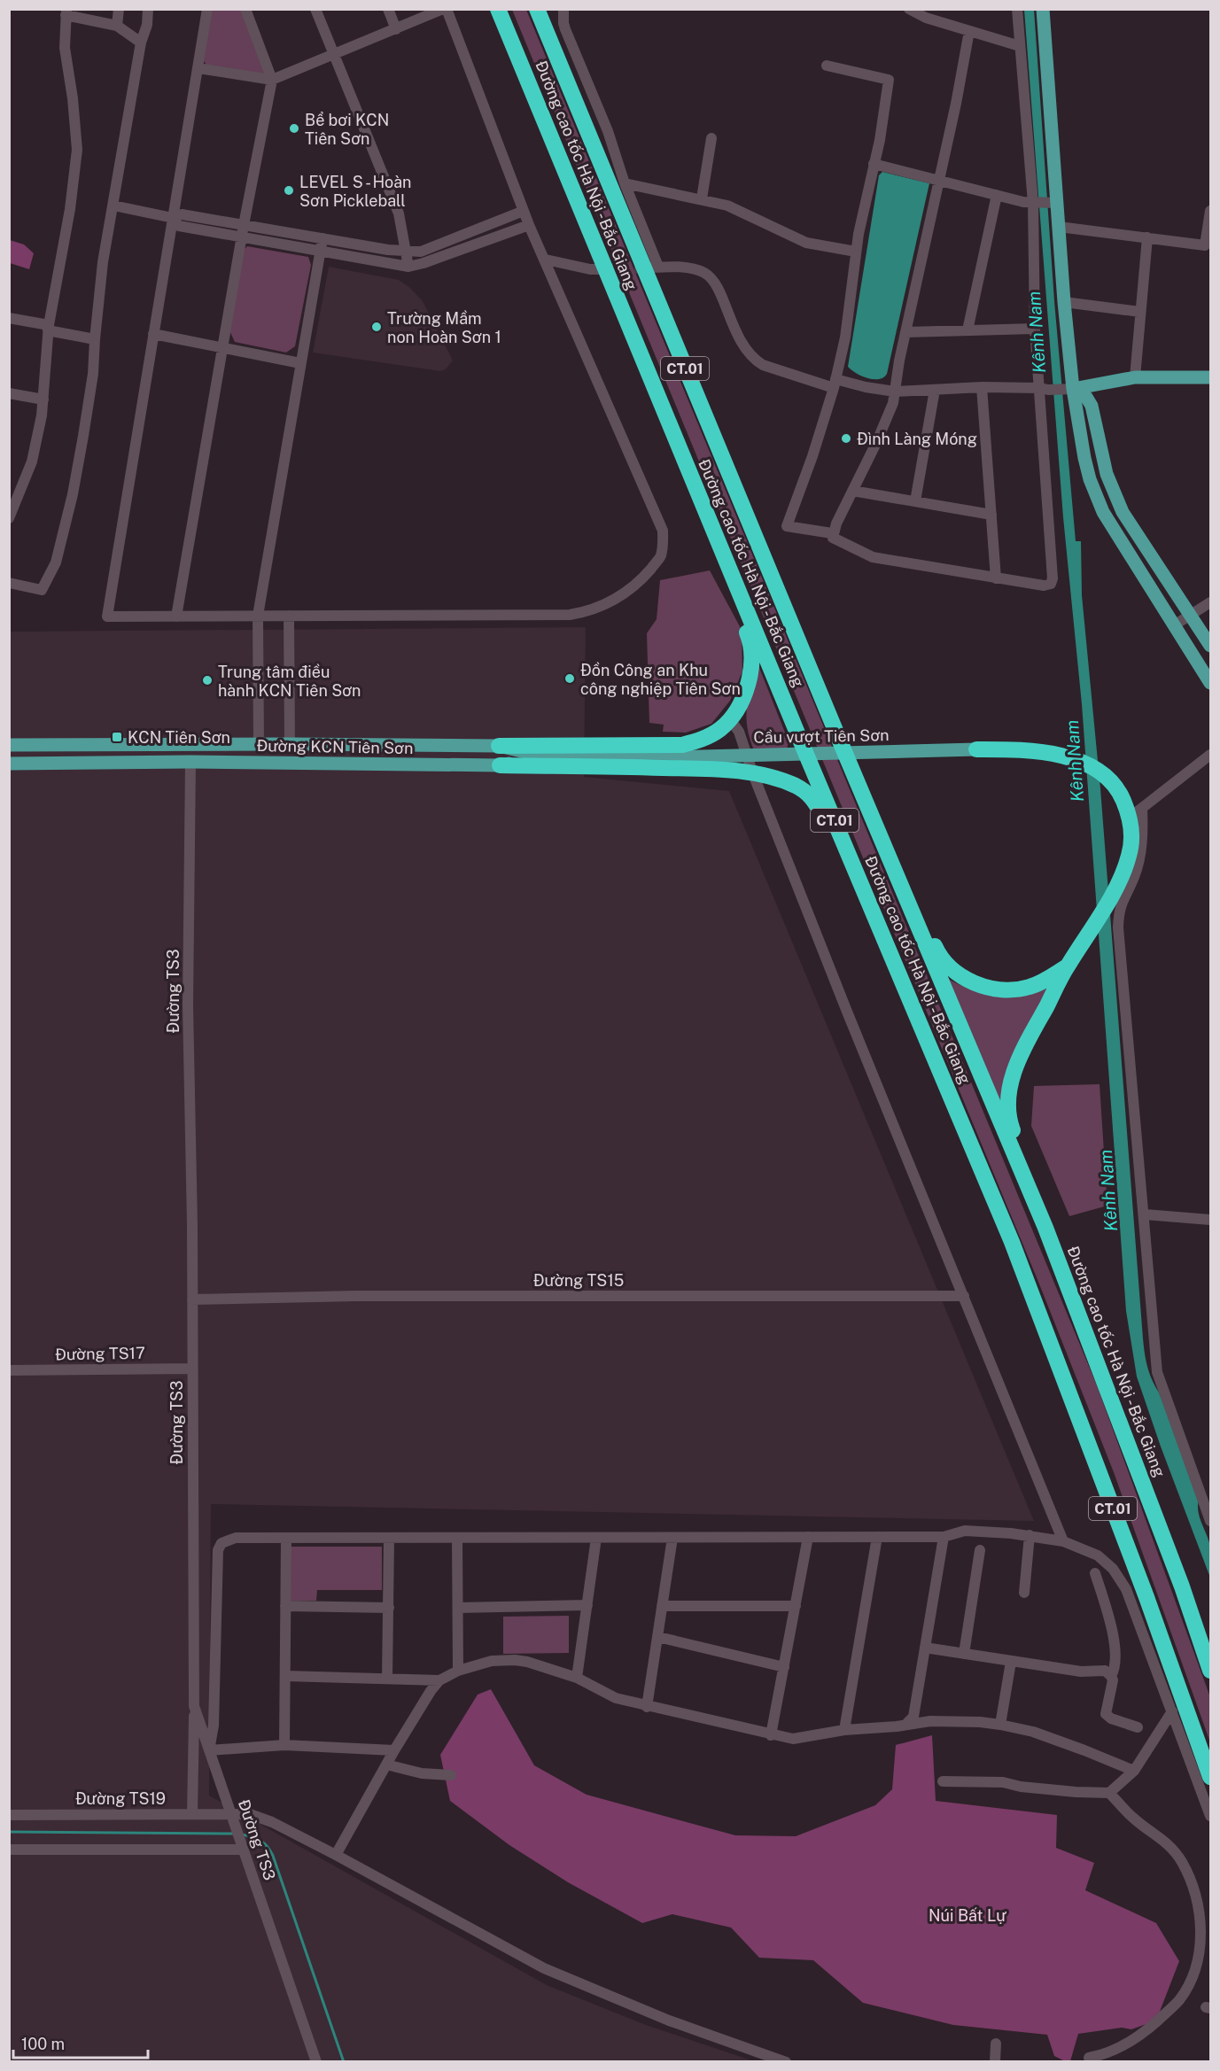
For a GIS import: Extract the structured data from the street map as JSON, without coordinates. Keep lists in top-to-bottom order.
{
  "streets": {
    "highway": ["Đường cao tốc Hà Nội - Bắc Giang", "CT.01"],
    "main road": ["Cầu vượt Tiên Sơn", "Đường KCN Tiên Sơn"],
    "street": [
      "Đường TS3",
      "Đường TS15",
      "Đường TS17",
      "Đường TS19"
    ]
  },
  "crossings": [
    ["Cầu vượt Tiên Sơn", "Đường KCN Tiên Sơn"],
    ["Đường KCN Tiên Sơn", "Đường TS3"],
    ["Đường TS3", "Đường TS15"],
    ["Đường TS3", "Đường TS17"],
    ["Đường TS3", "Đường TS19"]
  ],
  "water": ["Kênh Nam"],
  "parks": ["Núi Bất Lự"],
  "places": {
    "other": [
      "Bể bơi KCN Tiên Sơn",
      "LEVEL S - Hoàn Sơn Pickleball",
      "Trường Mầm non Hoàn Sơn 1",
      "Đình Làng Móng",
      "Đồn Công an Khu công nghiệp Tiên Sơn",
      "Trung tâm điều hành KCN Tiên Sơn"
    ],
    "transit": ["KCN Tiên Sơn"]
  },
  "scale_bar": "100 m"
}
